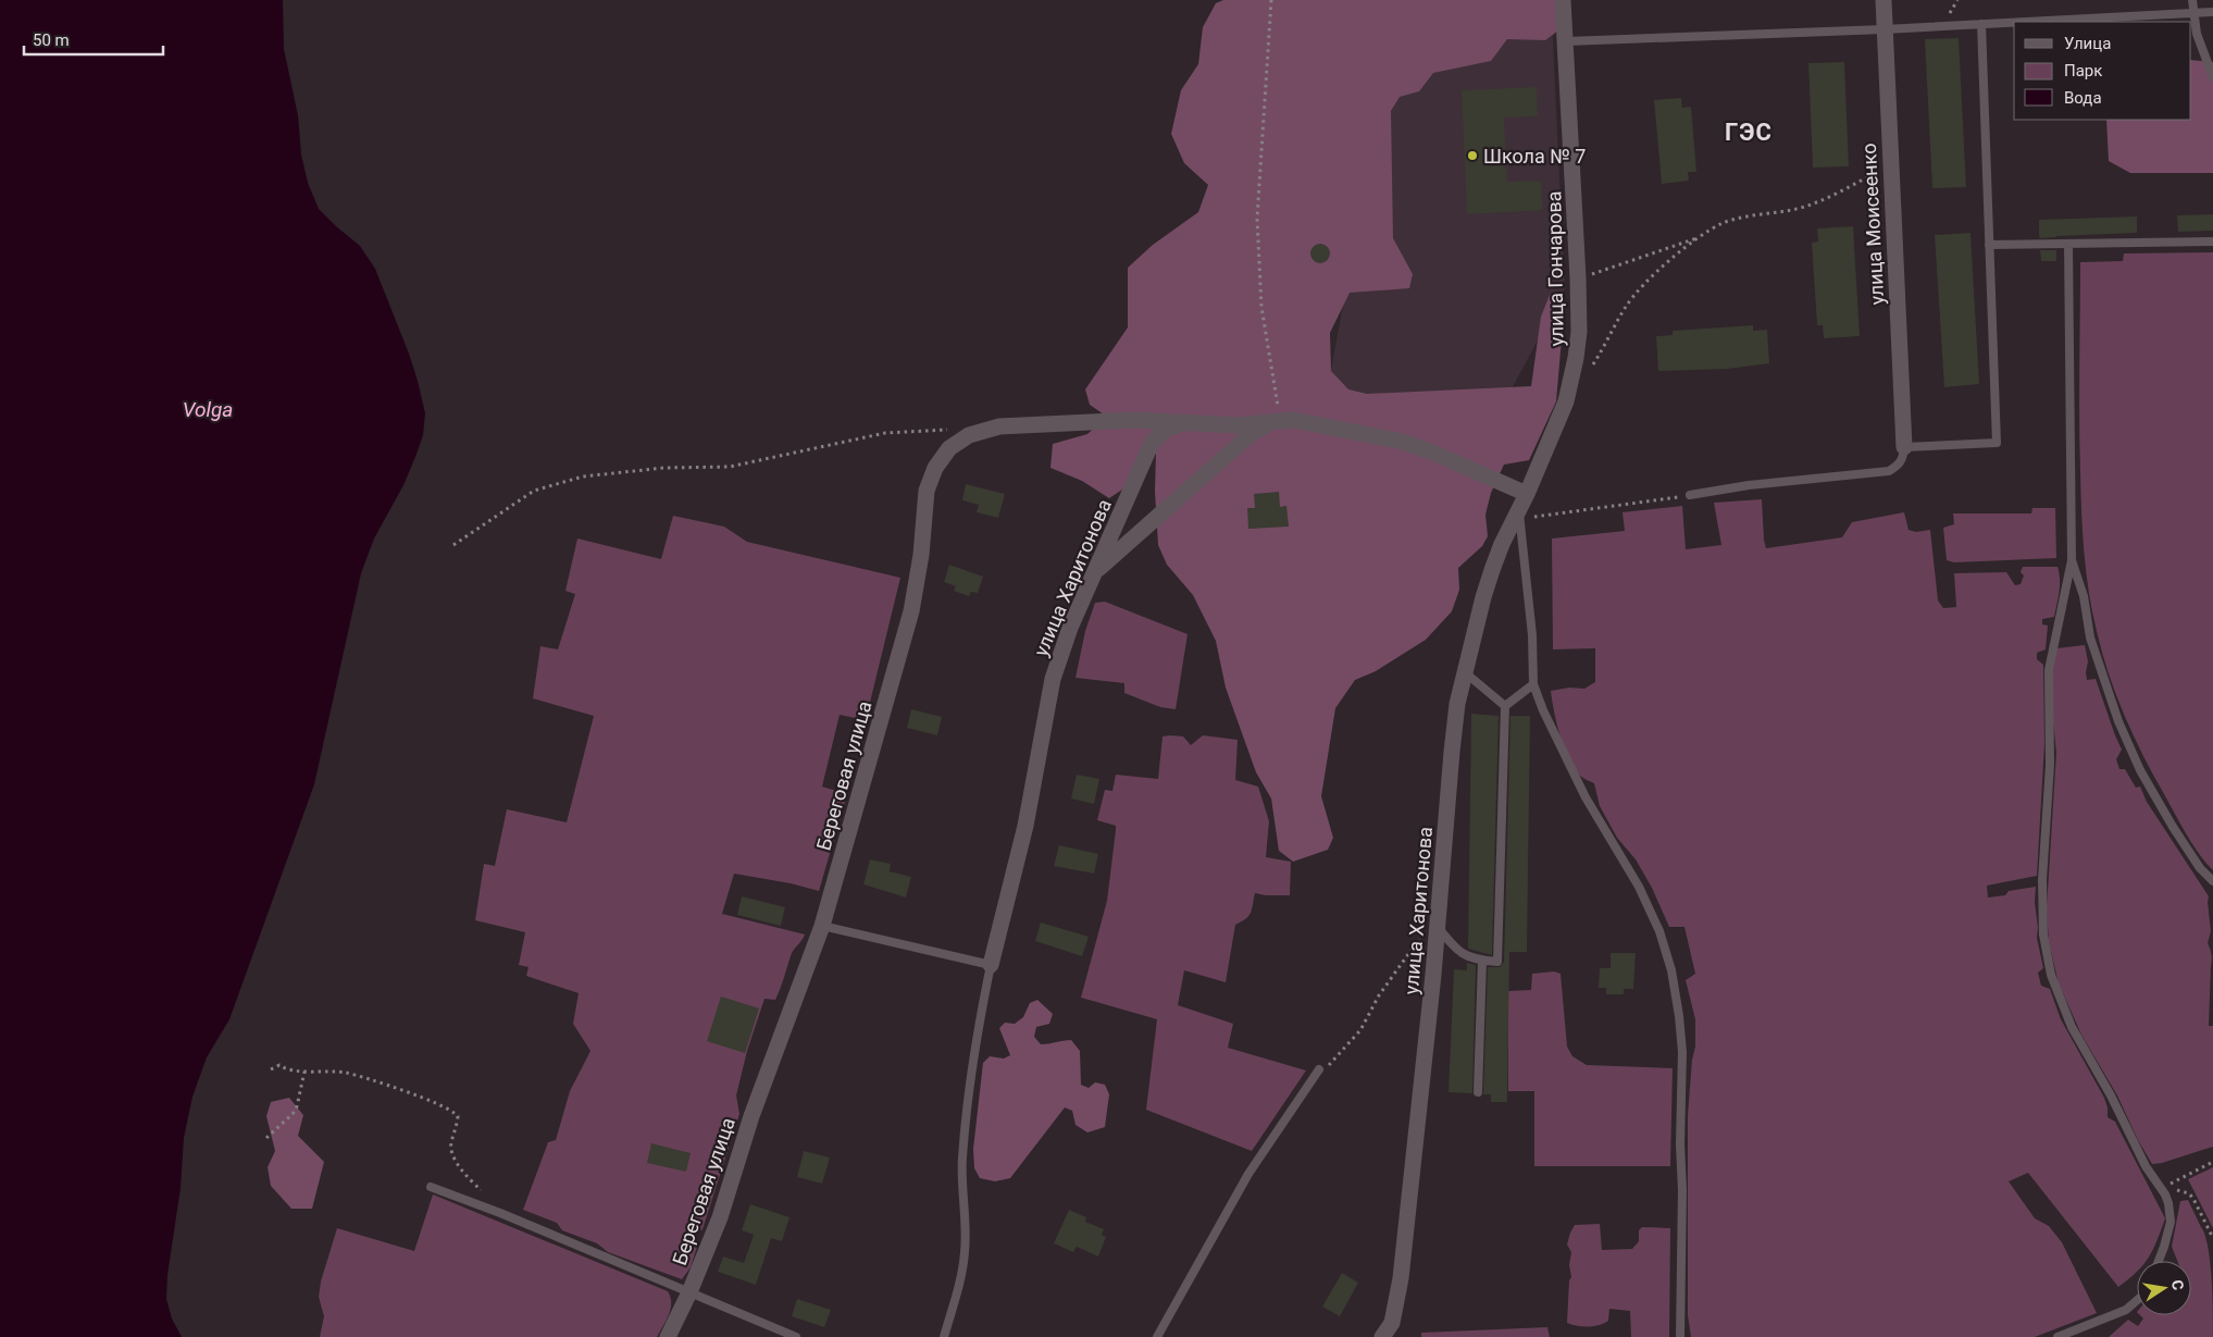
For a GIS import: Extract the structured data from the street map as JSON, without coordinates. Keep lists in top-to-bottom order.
{
  "streets": {
    "street": [
      "улица Моисеенко",
      "улица Гончарова",
      "улица Харитонова",
      "Береговая улица"
    ]
  },
  "crossings": [
    ["улица Гончарова", "улица Харитонова"],
    ["улица Гончарова", "Береговая улица"],
    ["улица Харитонова", "Береговая улица"]
  ],
  "districts": ["ГЭС"],
  "water": ["Volga"],
  "places": ["Школа № 7"],
  "legend": ["Улица", "Парк", "Вода"],
  "scale_bar": "50 m",
  "north": "right"
}
